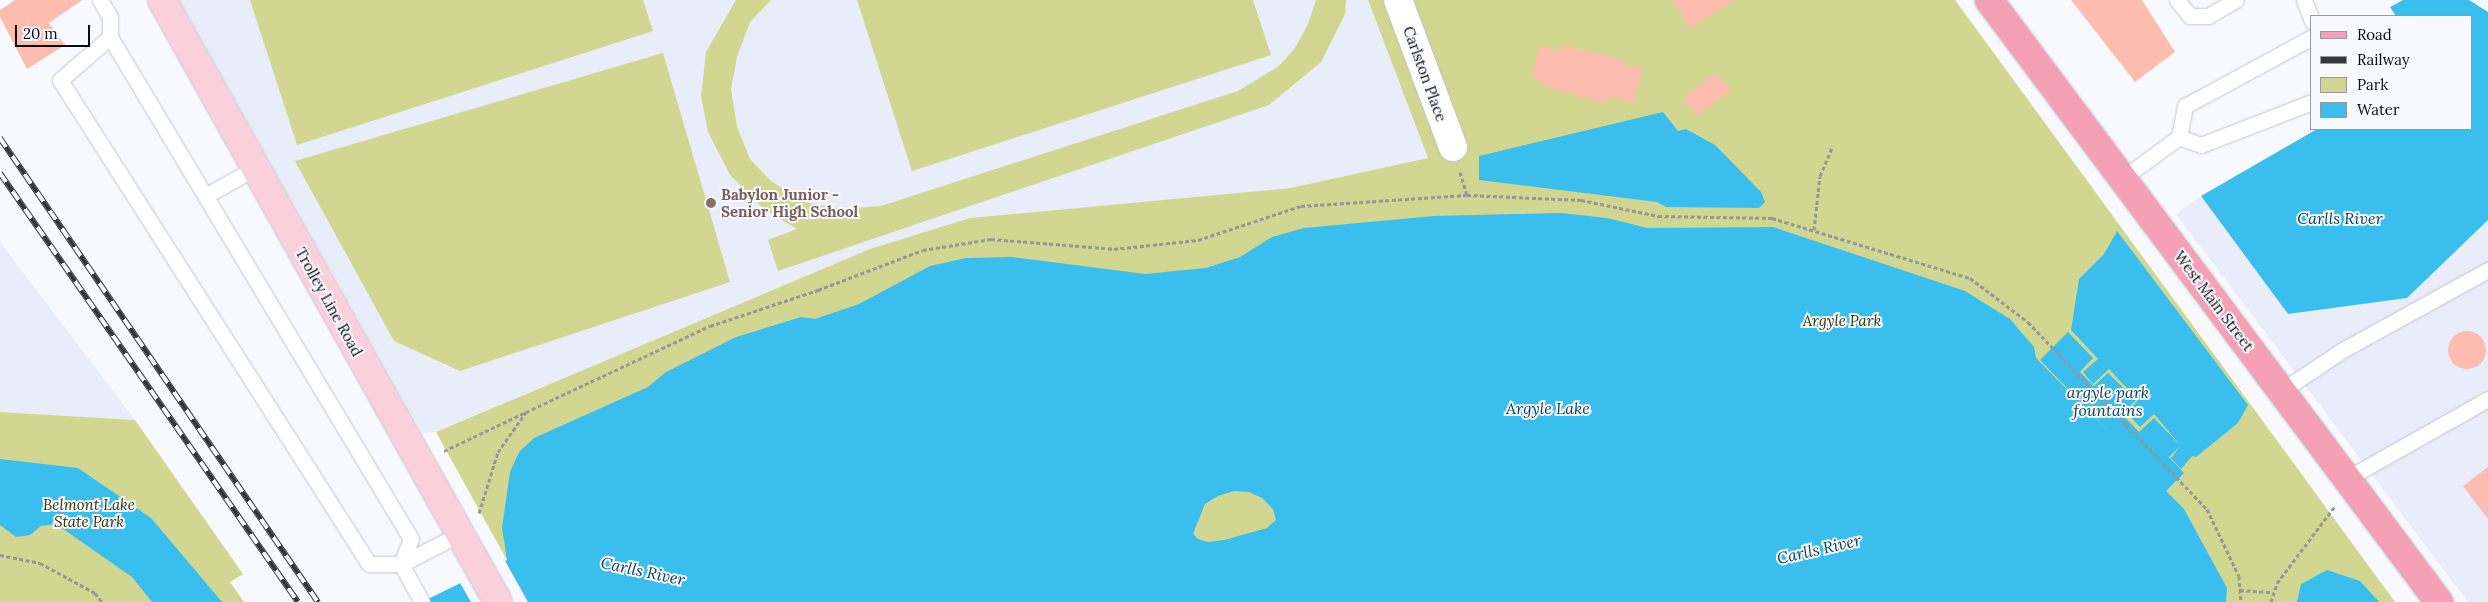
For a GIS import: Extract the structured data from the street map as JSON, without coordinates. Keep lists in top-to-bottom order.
{
  "streets": {
    "main road": ["West Main Street", "Trolley Line Road"],
    "street": ["Carlston Place"]
  },
  "water": ["Carlls River", "argyle park fountains", "Argyle Lake"],
  "parks": ["Argyle Park", "Belmont Lake State Park"],
  "places": ["Babylon Junior - Senior High School"],
  "legend": [
    "Road",
    "Railway",
    "Park",
    "Water"
  ],
  "scale_bar": "20 m"
}
